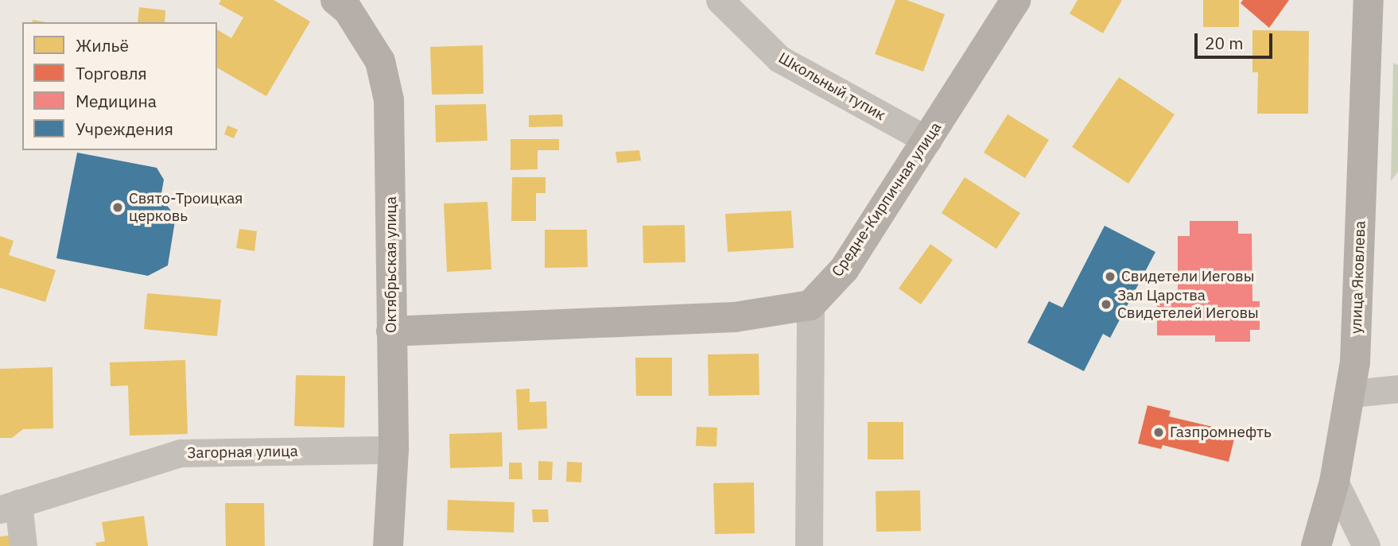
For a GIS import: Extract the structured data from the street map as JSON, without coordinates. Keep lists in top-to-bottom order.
{
  "streets": {
    "street": [
      "Школьный тупик",
      "Средне-Кирпичная улица",
      "Октябрьская улица",
      "улица Яковлева",
      "Загорная улица"
    ]
  },
  "crossings": [
    ["Школьный тупик", "Средне-Кирпичная улица"],
    ["Октябрьская улица", "Загорная улица"]
  ],
  "places": [
    "Свято-Троицкая церковь",
    "Свидетели Иеговы",
    "Зал Царства Свидетелей Иеговы",
    "Газпромнефть"
  ],
  "legend": [
    "Жильё",
    "Торговля",
    "Медицина",
    "Учреждения"
  ],
  "scale_bar": "20 m"
}
